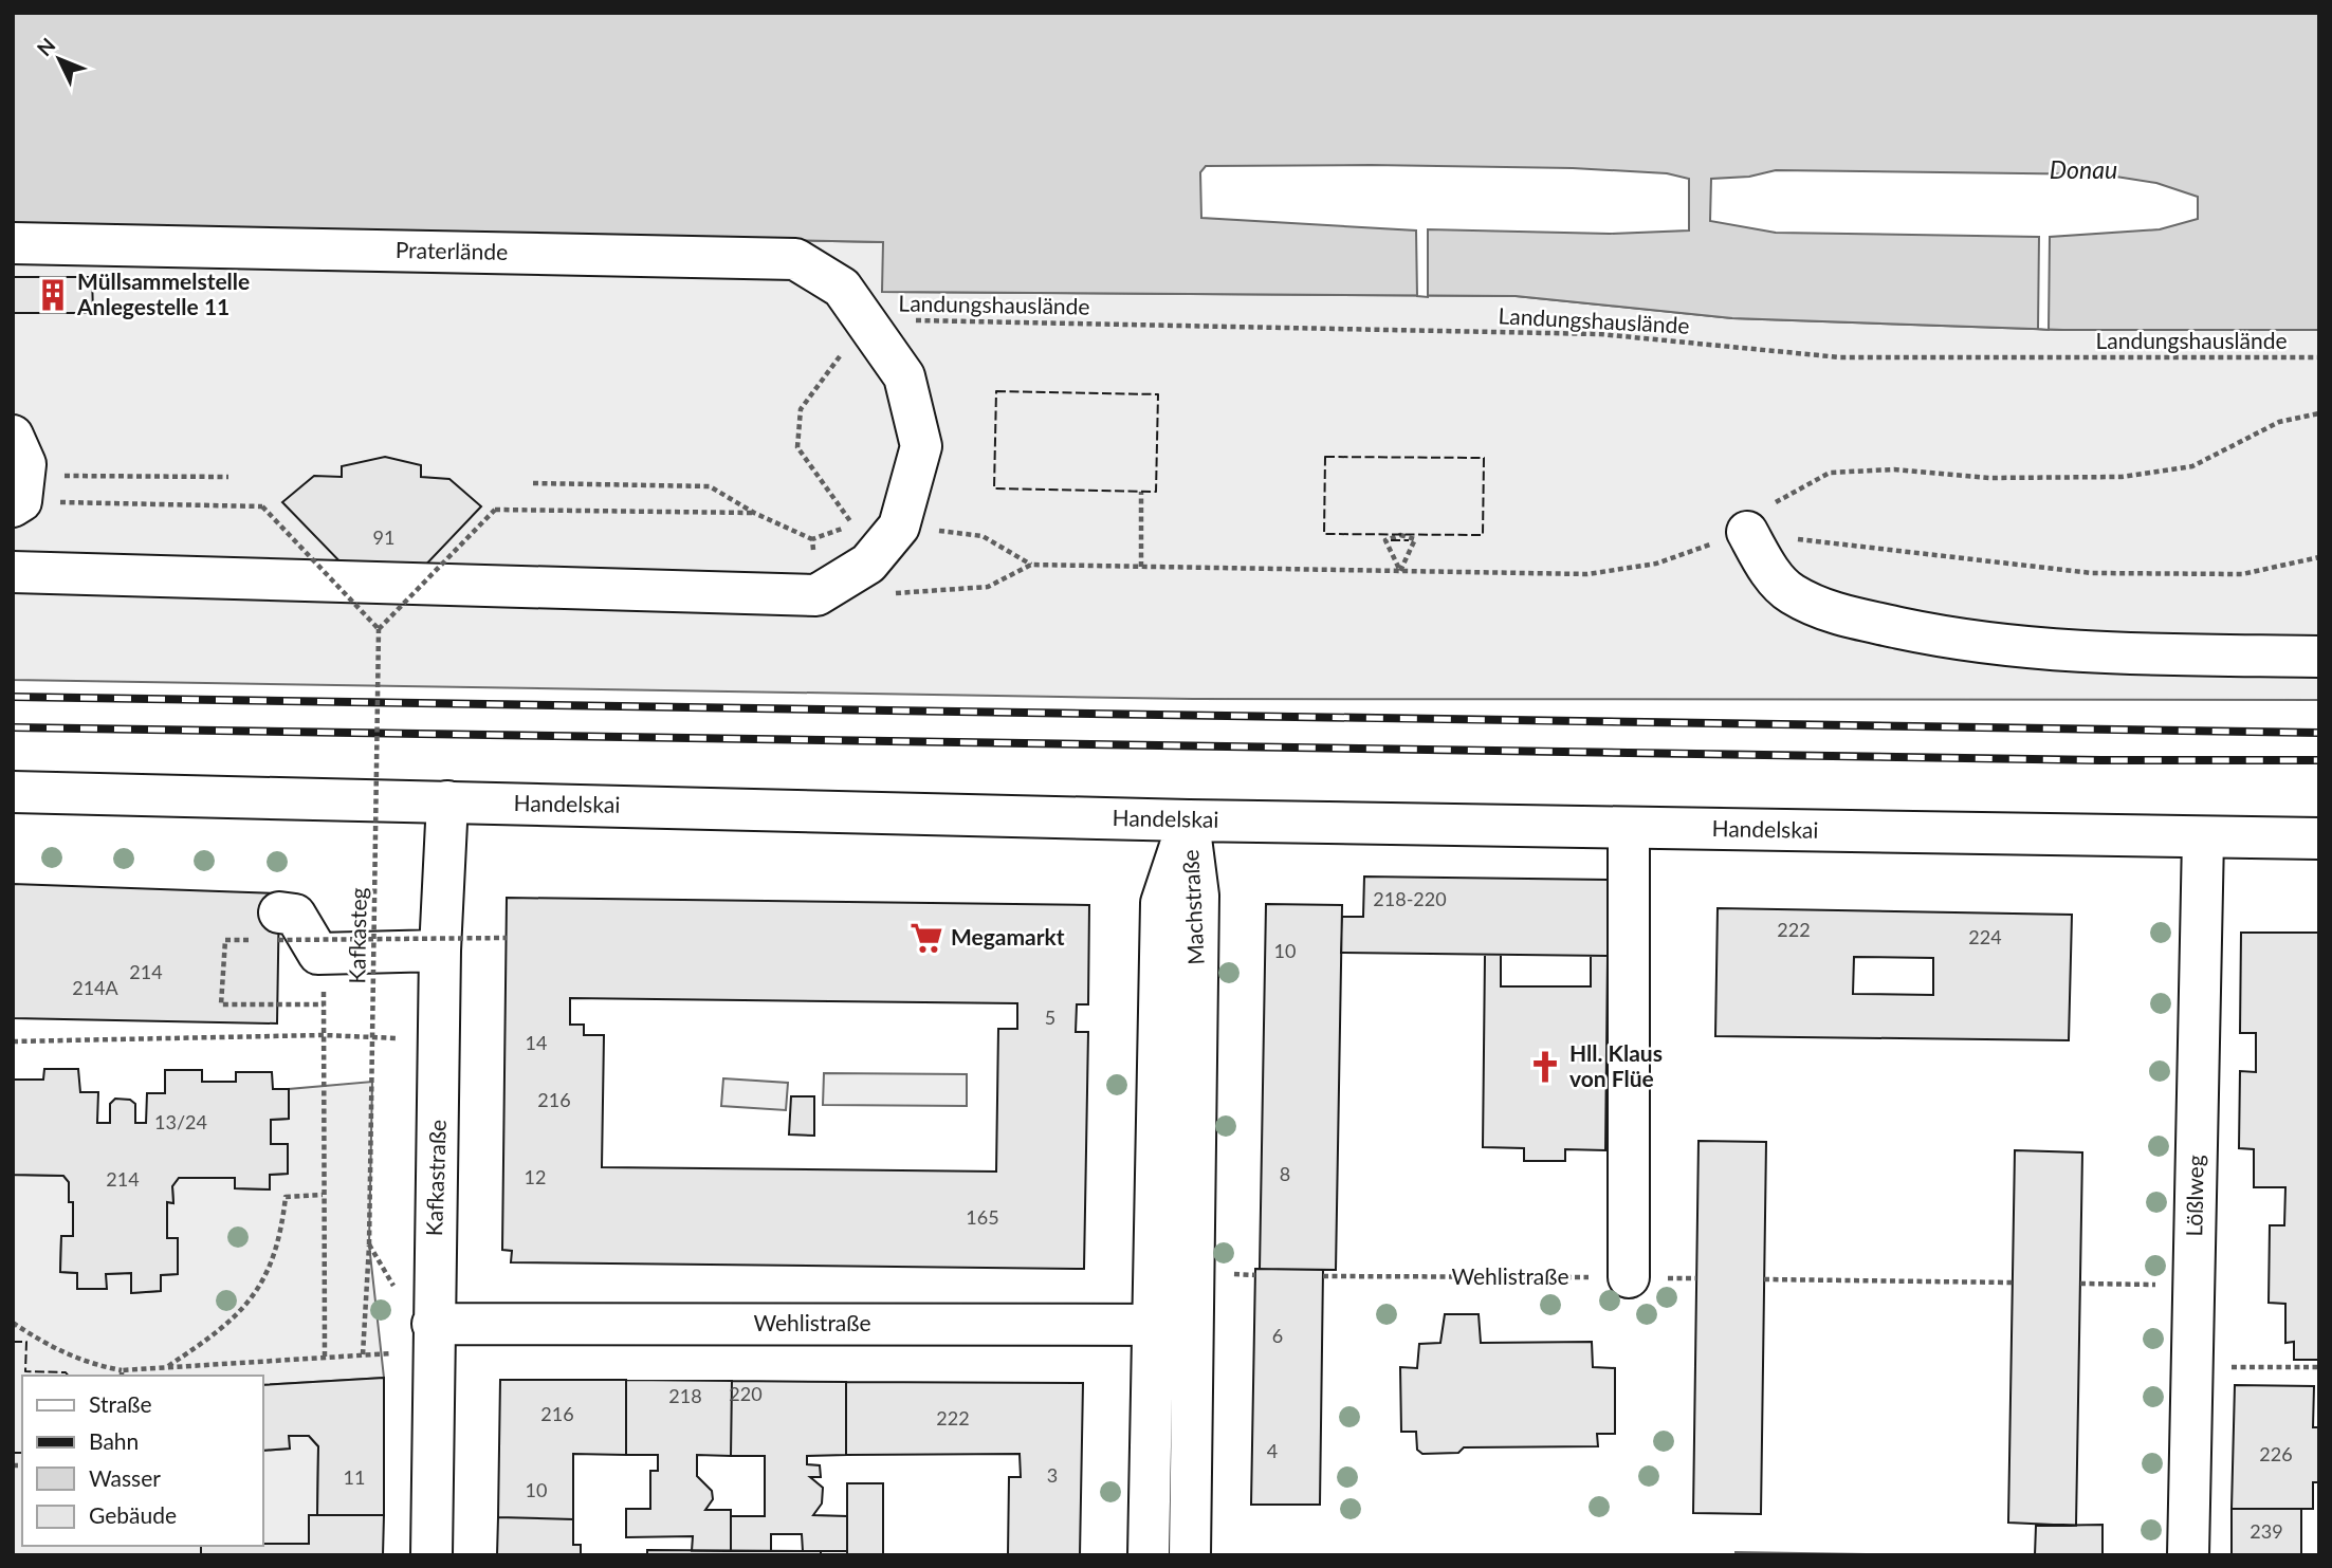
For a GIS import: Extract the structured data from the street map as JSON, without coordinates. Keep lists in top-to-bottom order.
{
  "streets": {
    "main road": [
      "Praterlände",
      "Handelskai",
      "Machstraße",
      "Kafkastraße",
      "Lößlweg",
      "Wehlistraße"
    ],
    "path": ["Landungshauslände", "Kafkasteg"]
  },
  "crossings": [
    ["Praterlände", "Landungshauslände"],
    ["Handelskai", "Machstraße"],
    ["Handelskai", "Kafkastraße"],
    ["Handelskai", "Lößlweg"],
    ["Machstraße", "Wehlistraße"],
    ["Kafkastraße", "Wehlistraße"]
  ],
  "water": ["Donau"],
  "places": {
    "building": ["Müllsammelstelle Anlegestelle 11"],
    "supermarket": ["Megamarkt"],
    "church": ["Hll. Klaus von Flüe"]
  },
  "house_numbers": [
    "91",
    "218-220",
    "222",
    "224",
    "10",
    "214",
    "214A",
    "5",
    "14",
    "216",
    "13/24",
    "8",
    "12",
    "214",
    "165",
    "6",
    "220",
    "218",
    "216",
    "222",
    "4",
    "226",
    "3",
    "11",
    "10",
    "239"
  ],
  "legend": [
    "Straße",
    "Bahn",
    "Wasser",
    "Gebäude"
  ],
  "north": "top left"
}
